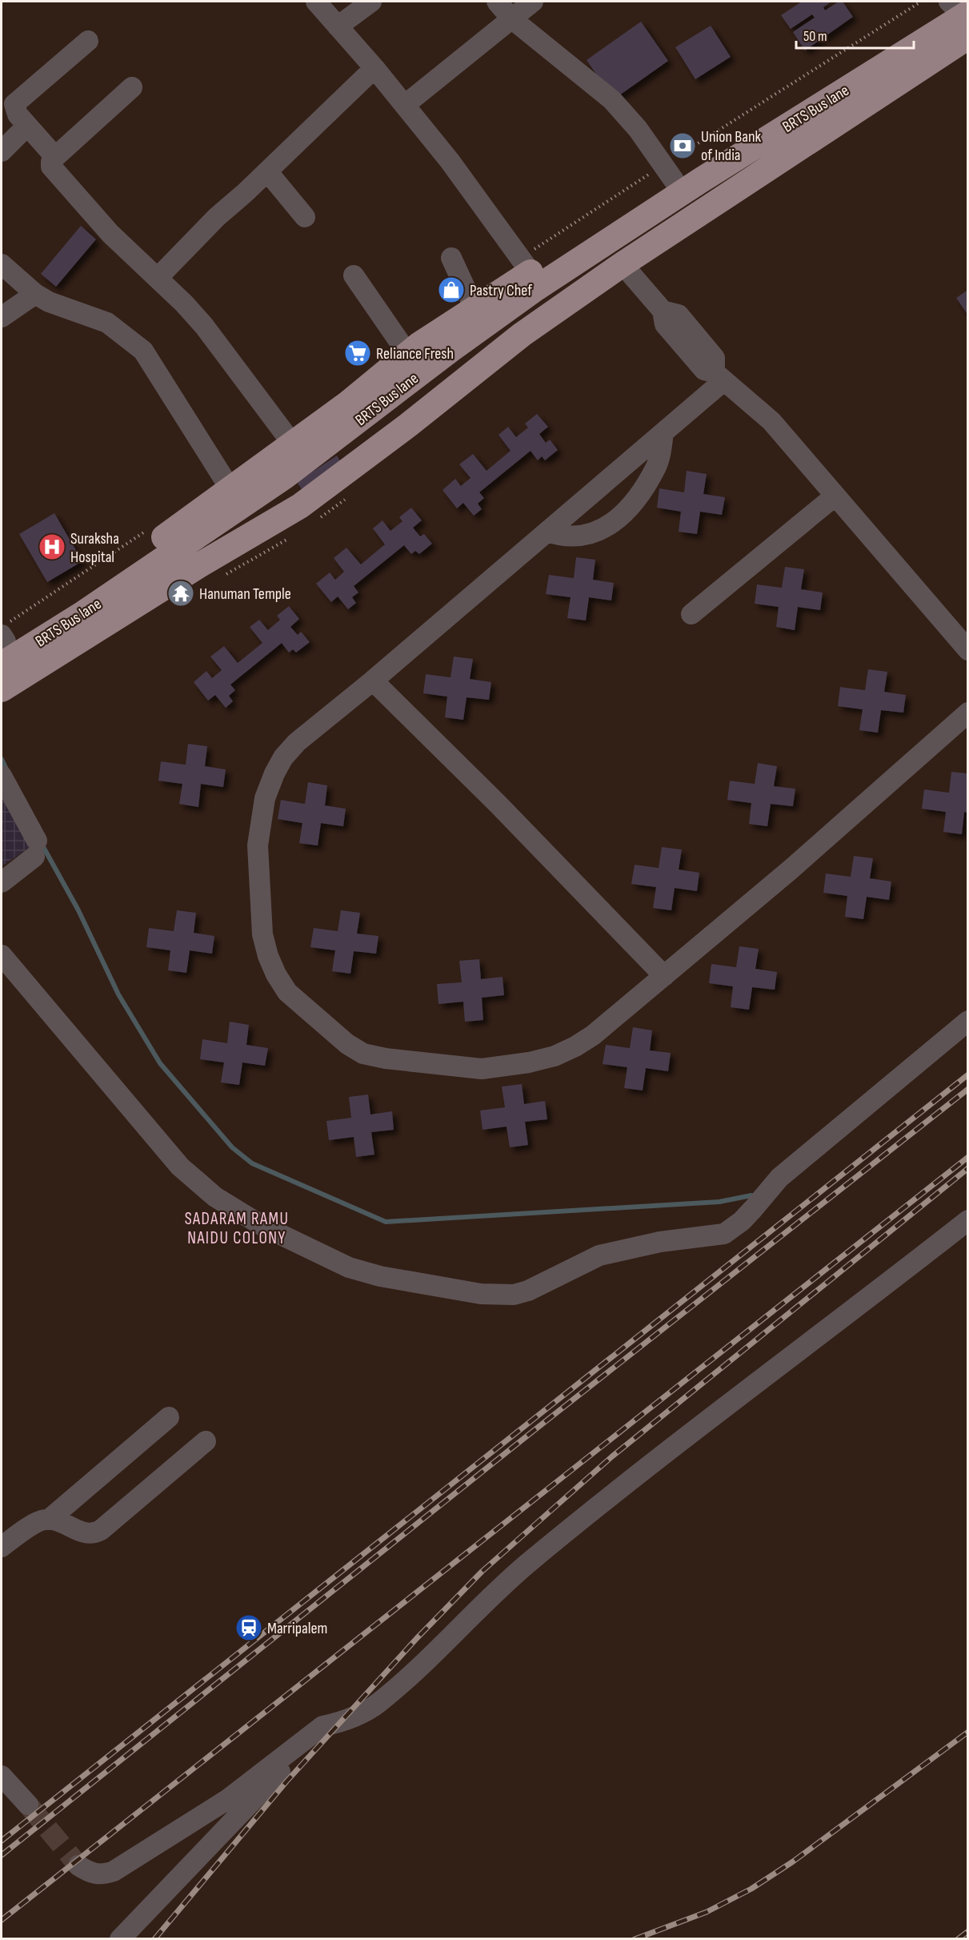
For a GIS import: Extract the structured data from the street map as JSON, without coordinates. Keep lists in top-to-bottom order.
{
  "streets": {
    "main road": ["BRTS Bus lane"]
  },
  "districts": ["SADARAM RAMU NAIDU COLONY"],
  "places": {
    "bank": ["Union Bank of India"],
    "shop": ["Pastry Chef"],
    "supermarket": ["Reliance Fresh"],
    "hospital": ["Suraksha Hospital"],
    "temple": ["Hanuman Temple"],
    "station": ["Marripalem"]
  },
  "scale_bar": "50 m"
}
